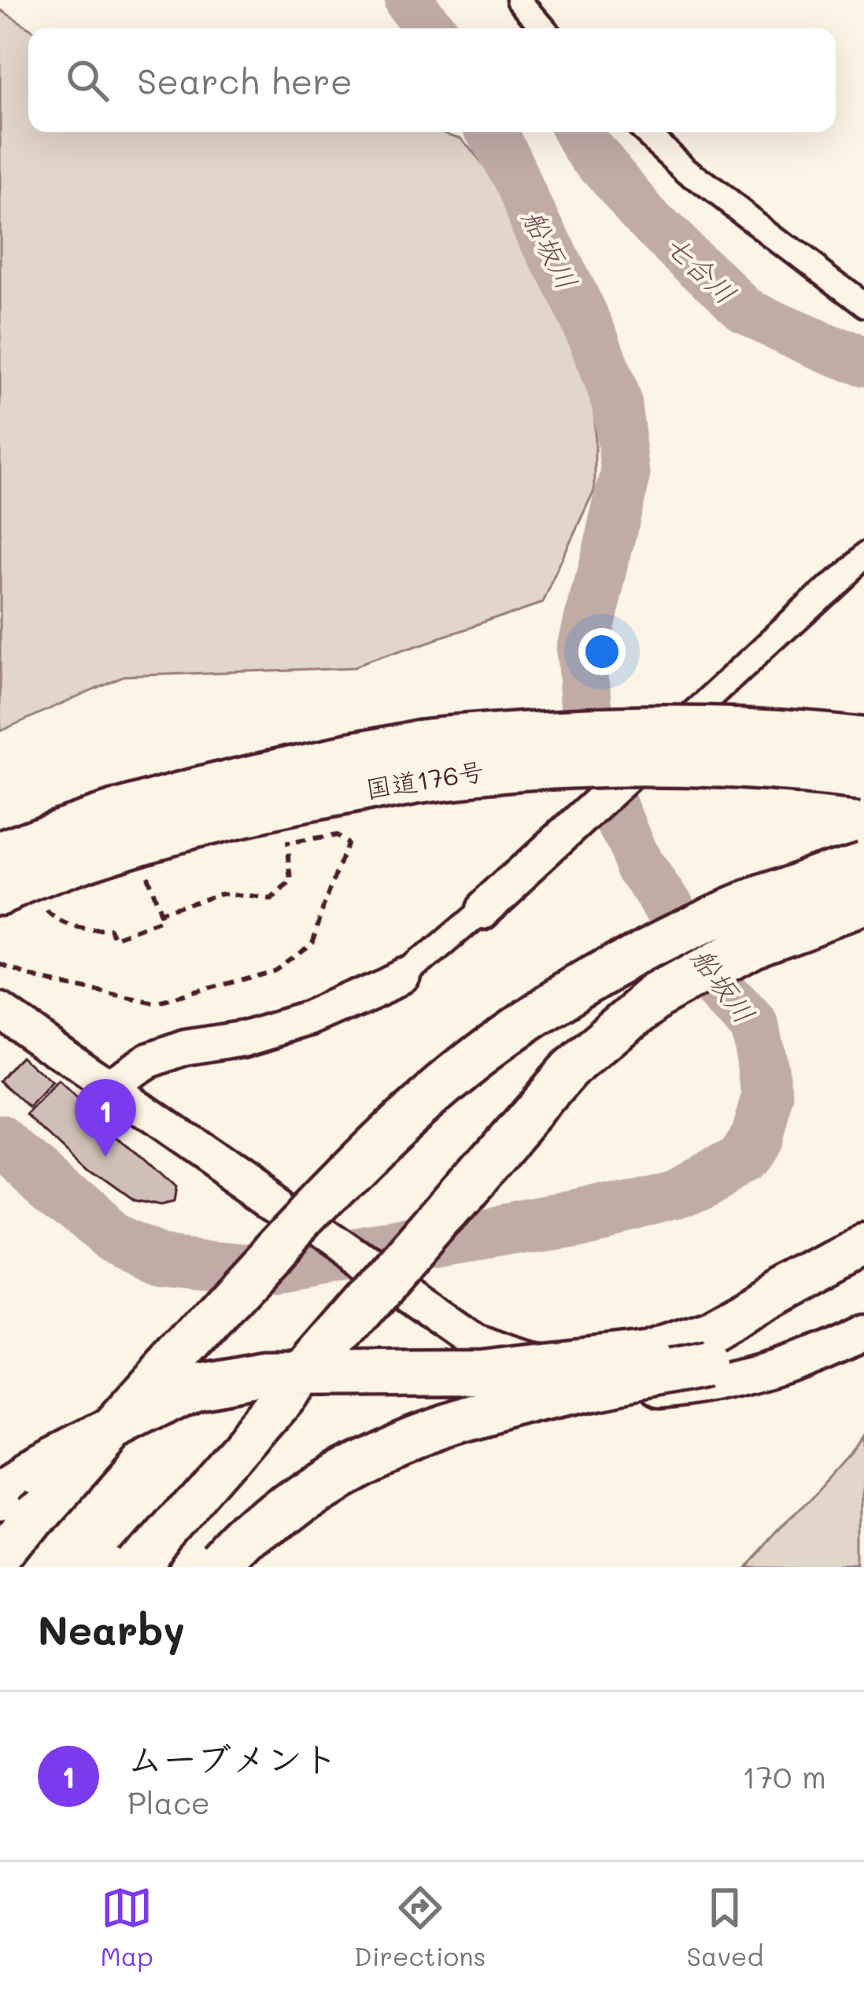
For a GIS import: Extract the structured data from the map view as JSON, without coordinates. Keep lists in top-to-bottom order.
{
  "streets": {
    "highway": ["国道176号"]
  },
  "water": ["船坂川", "七合川"],
  "page": {
    "search": "Search here",
    "pins": "1",
    "heading": "Nearby",
    "list": [
      {
        "mark": "1",
        "name": "ムーブメント",
        "note": "Place",
        "value": "170 m"
      }
    ],
    "nav": ["Map", "Directions", "Saved"]
  }
}
